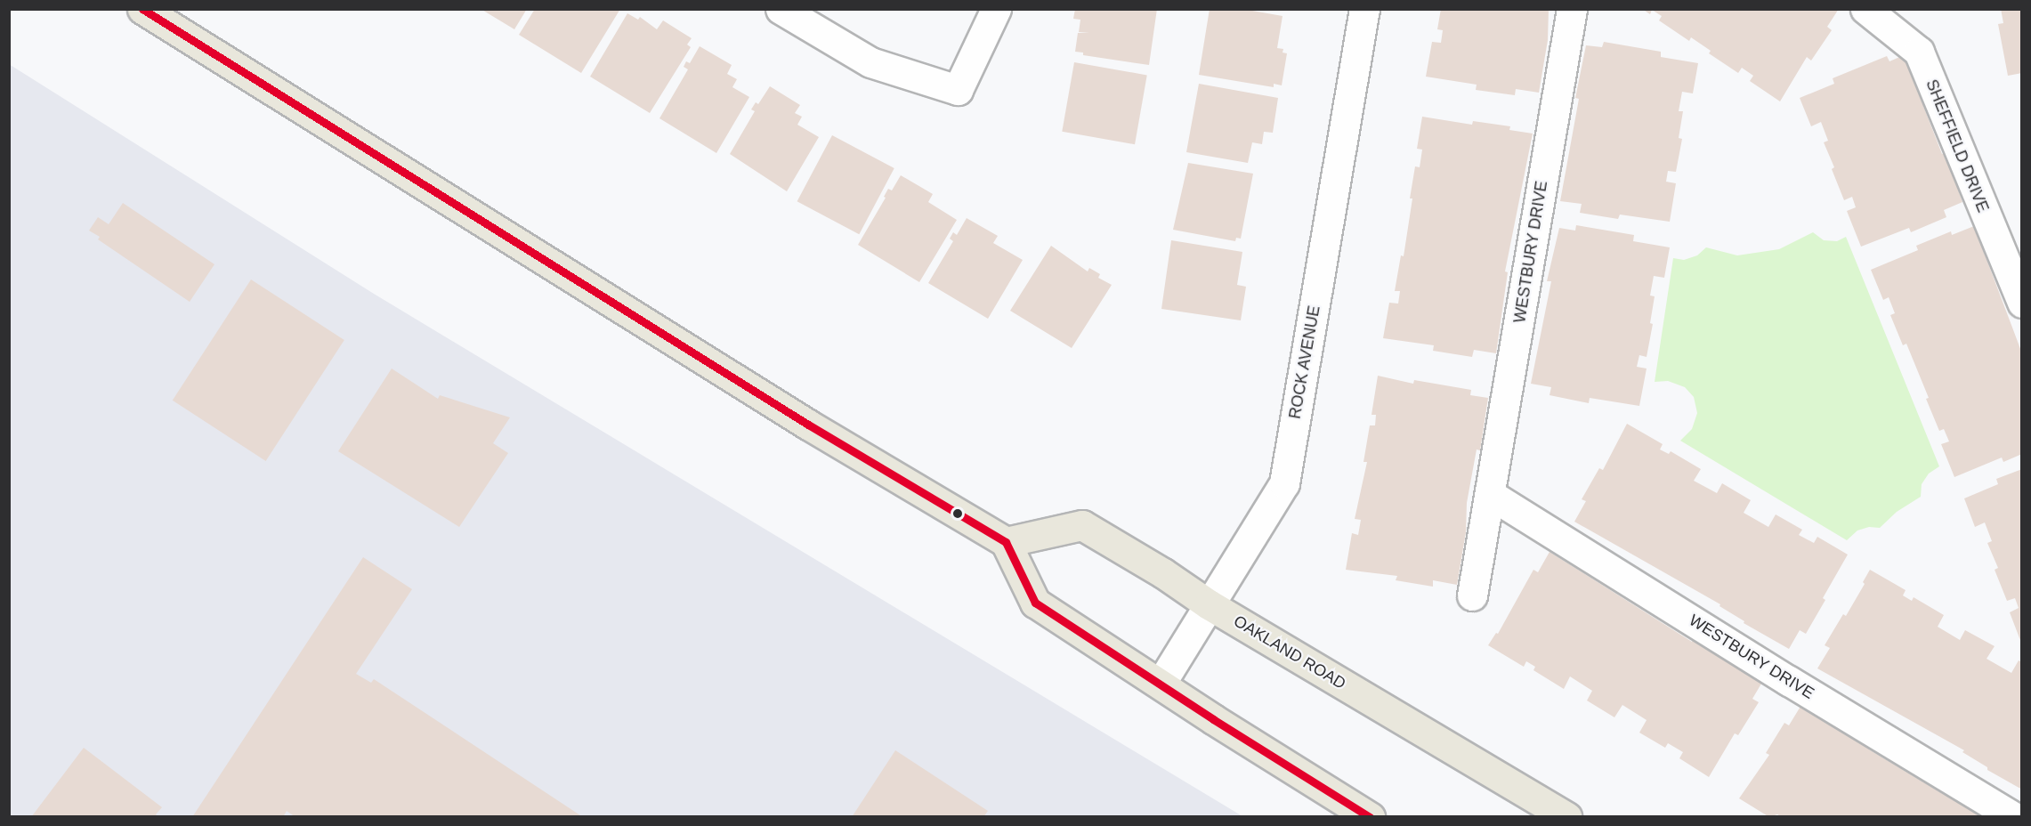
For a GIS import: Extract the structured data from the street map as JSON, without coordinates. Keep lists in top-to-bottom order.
{
  "streets": {
    "main road": ["OAKLAND ROAD"],
    "street": ["SHEFFIELD DRIVE", "WESTBURY DRIVE", "ROCK AVENUE"]
  },
  "crossings": [
    ["ROCK AVENUE", "OAKLAND ROAD"]
  ]
}
